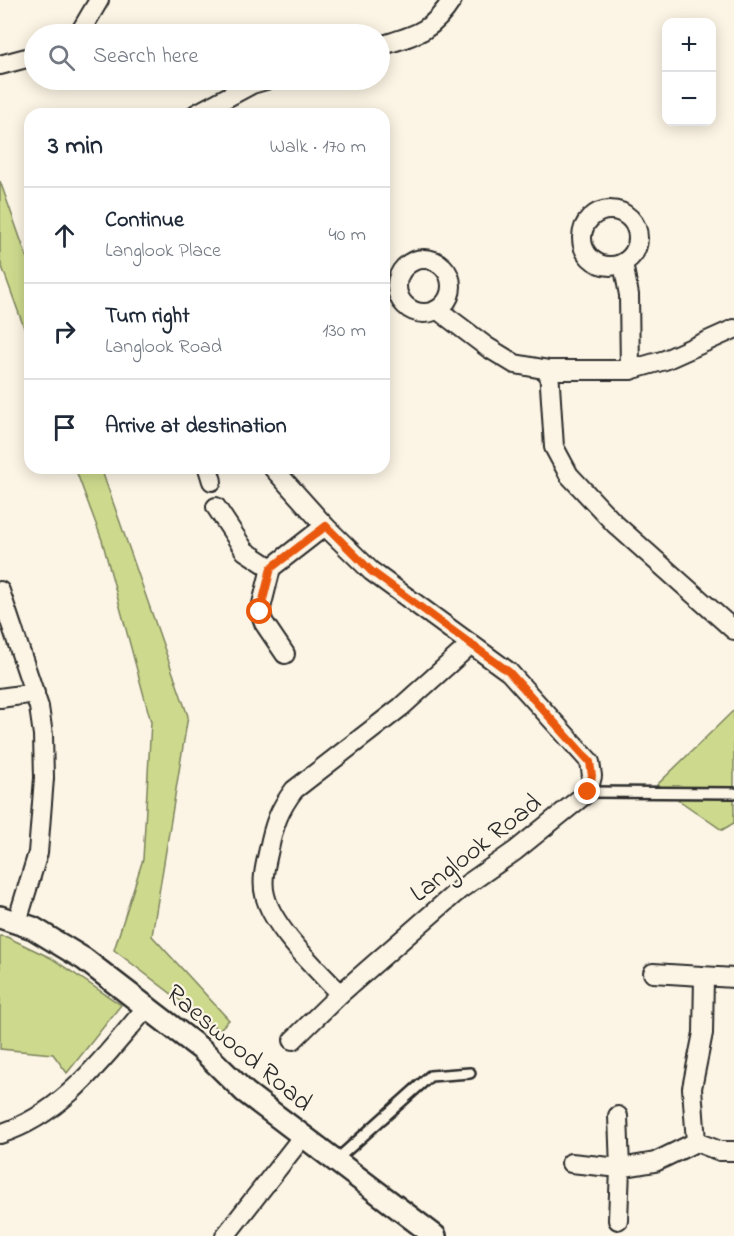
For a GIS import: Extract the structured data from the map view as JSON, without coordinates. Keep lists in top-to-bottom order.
{
  "streets": {
    "street": ["Langlook Road", "Raeswood Road"]
  },
  "page": {
    "map_buttons": ["+", "−"],
    "search": "Search here",
    "heading": ["3 min", "Walk · 170 m"],
    "list": [
      ["Continue", "Langlook Place", "40 m"],
      ["Turn right", "Langlook Road", "130 m"],
      "Arrive at destination"
    ]
  }
}
